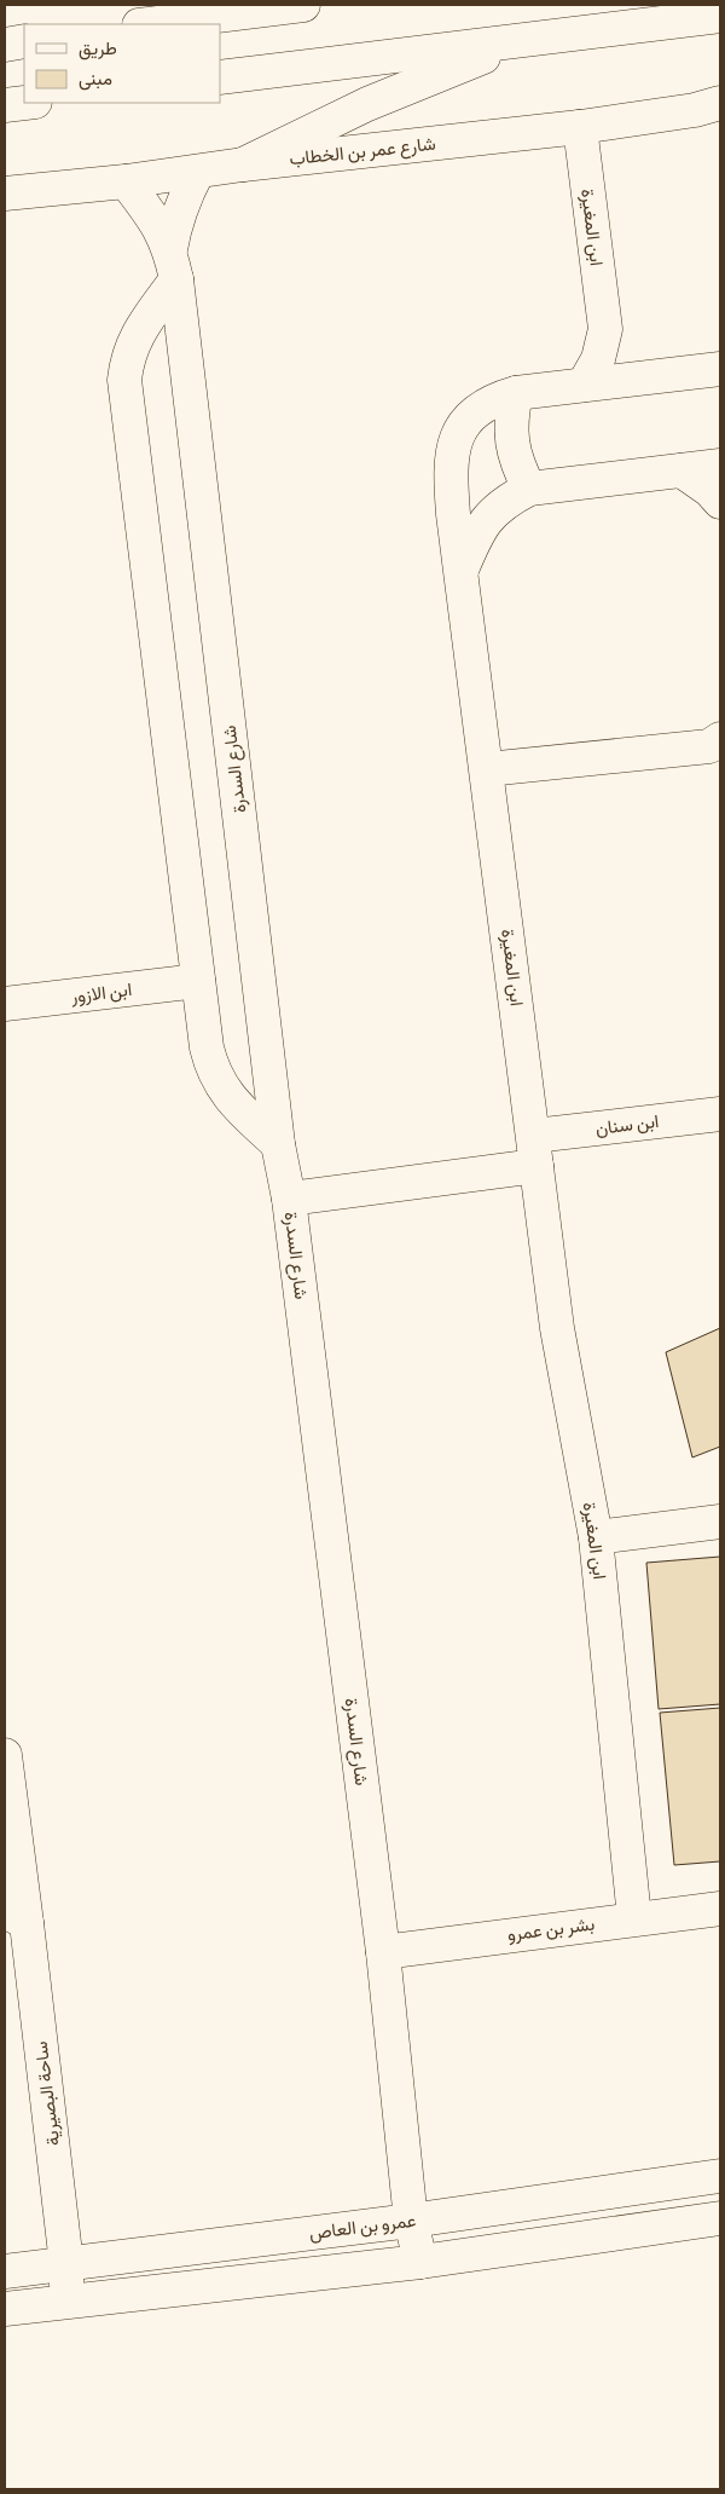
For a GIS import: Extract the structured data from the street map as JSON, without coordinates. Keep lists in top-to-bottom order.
{
  "streets": {
    "street": [
      "شارع عمر بن الخطاب",
      "ابن المغيرة",
      "شارع السدرة",
      "ابن الازور",
      "ابن سنان",
      "بشر بن عمرو",
      "ساحة البصيرية",
      "عمرو بن العاص"
    ]
  },
  "crossings": [
    ["شارع عمر بن الخطاب", "ابن المغيرة"],
    ["شارع عمر بن الخطاب", "شارع السدرة"],
    ["ابن المغيرة", "ابن سنان"],
    ["ابن المغيرة", "بشر بن عمرو"],
    ["شارع السدرة", "بشر بن عمرو"],
    ["شارع السدرة", "عمرو بن العاص"],
    ["ساحة البصيرية", "عمرو بن العاص"]
  ],
  "legend": ["طريق", "مبنى"]
}
